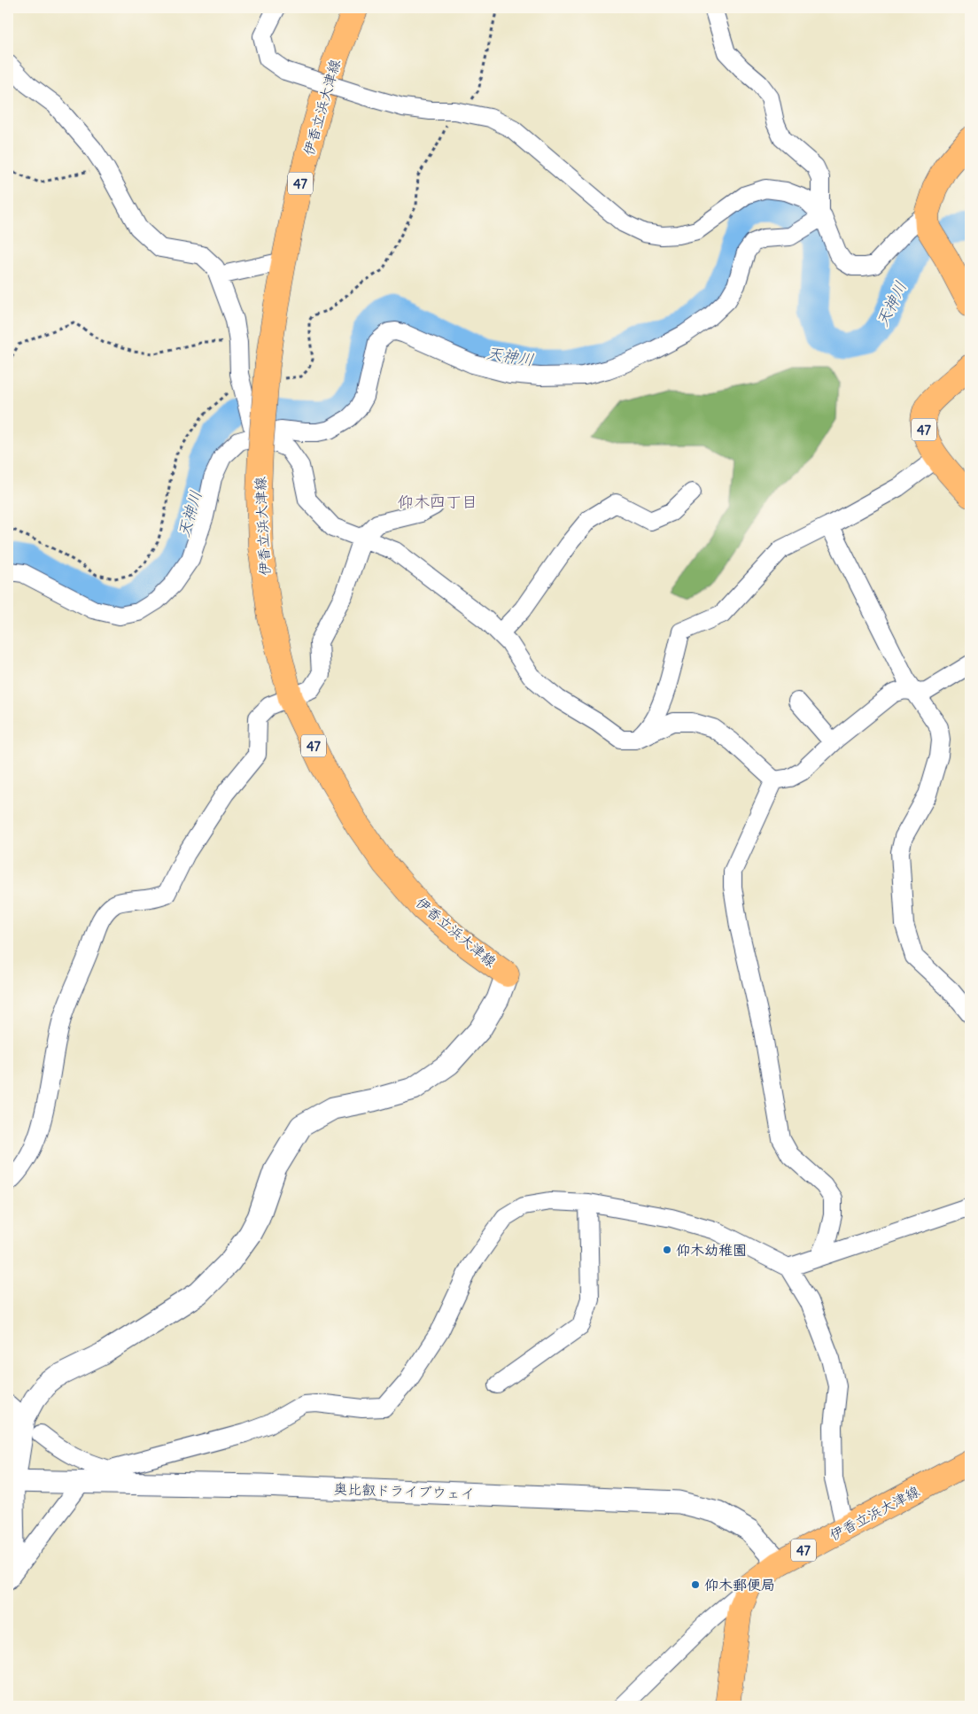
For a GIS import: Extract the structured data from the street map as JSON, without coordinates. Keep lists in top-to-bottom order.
{
  "streets": {
    "main road": ["伊香立浜大津線", "47"],
    "street": ["奥比叡ドライブウェイ"]
  },
  "crossings": [
    ["伊香立浜大津線", "奥比叡ドライブウェイ"]
  ],
  "districts": ["仰木四丁目"],
  "water": ["天神川"],
  "places": ["仰木幼稚園", "仰木郵便局"]
}
